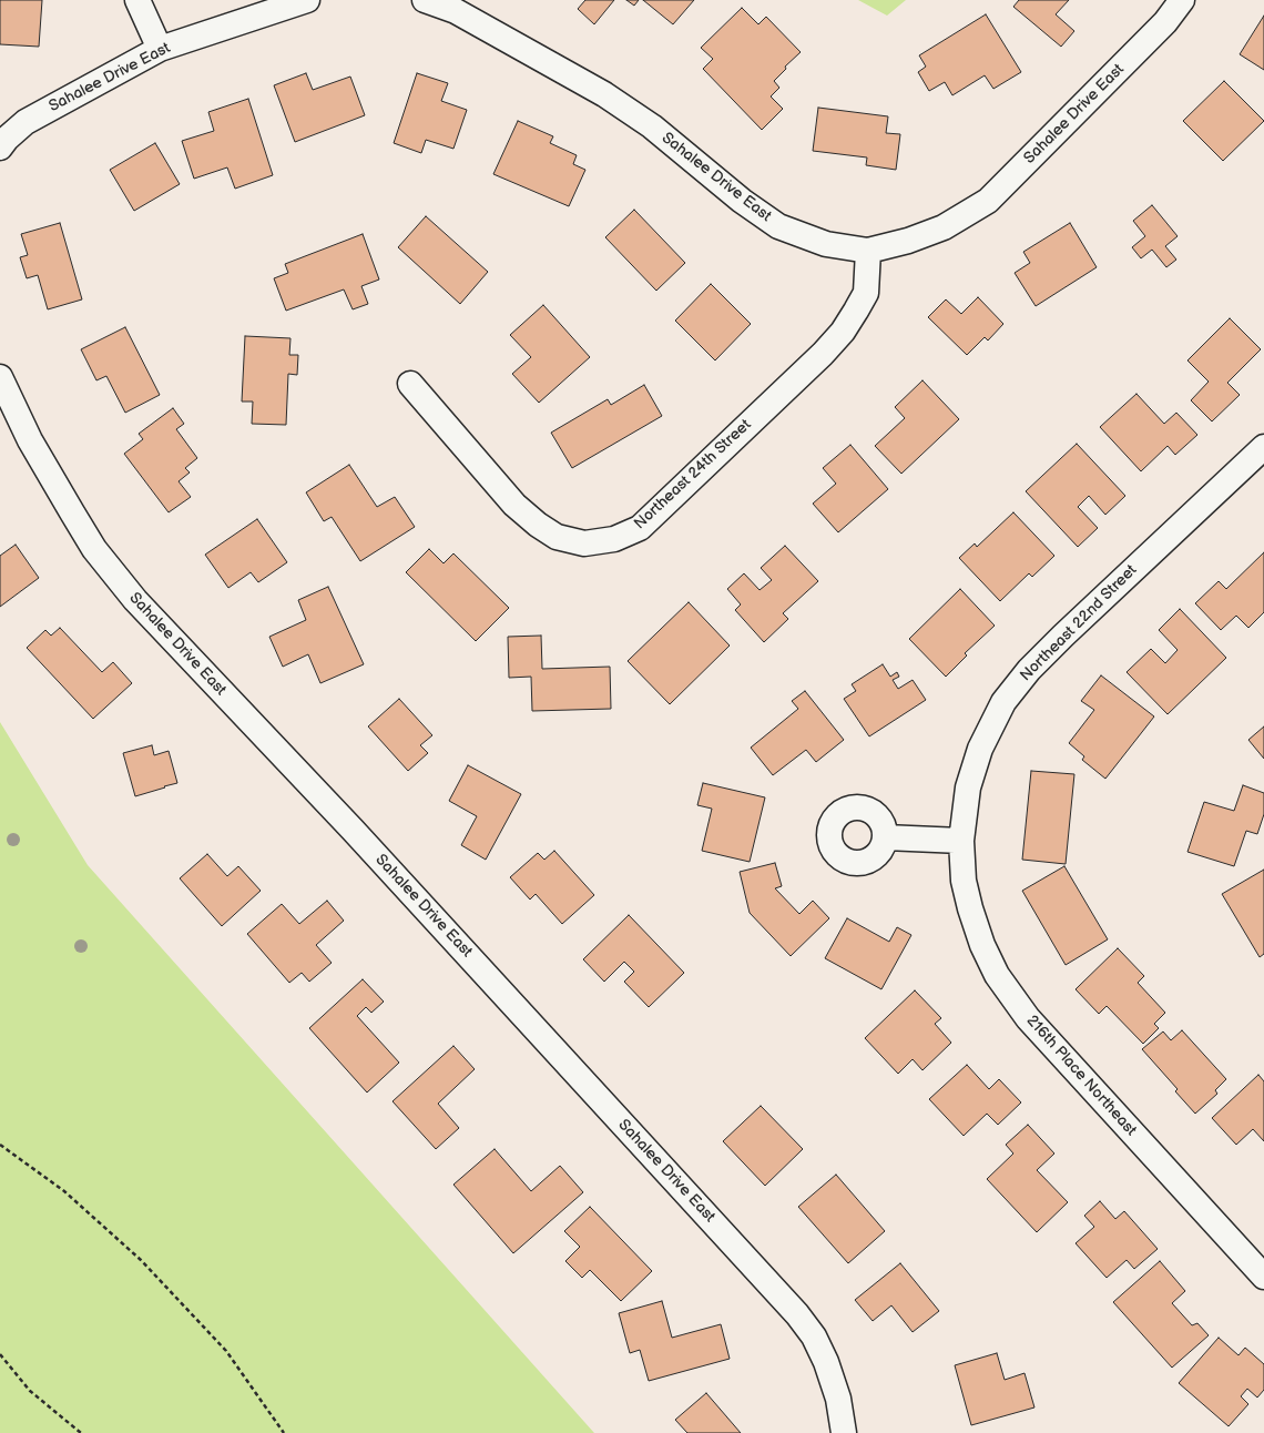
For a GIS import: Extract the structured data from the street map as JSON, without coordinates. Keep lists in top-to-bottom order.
{
  "streets": {
    "street": [
      "Sahalee Drive East",
      "Northeast 24th Street",
      "Northeast 22nd Street",
      "216th Place Northeast"
    ]
  },
  "crossings": [
    ["Sahalee Drive East", "Northeast 24th Street"],
    ["Northeast 22nd Street", "216th Place Northeast"]
  ]
}
